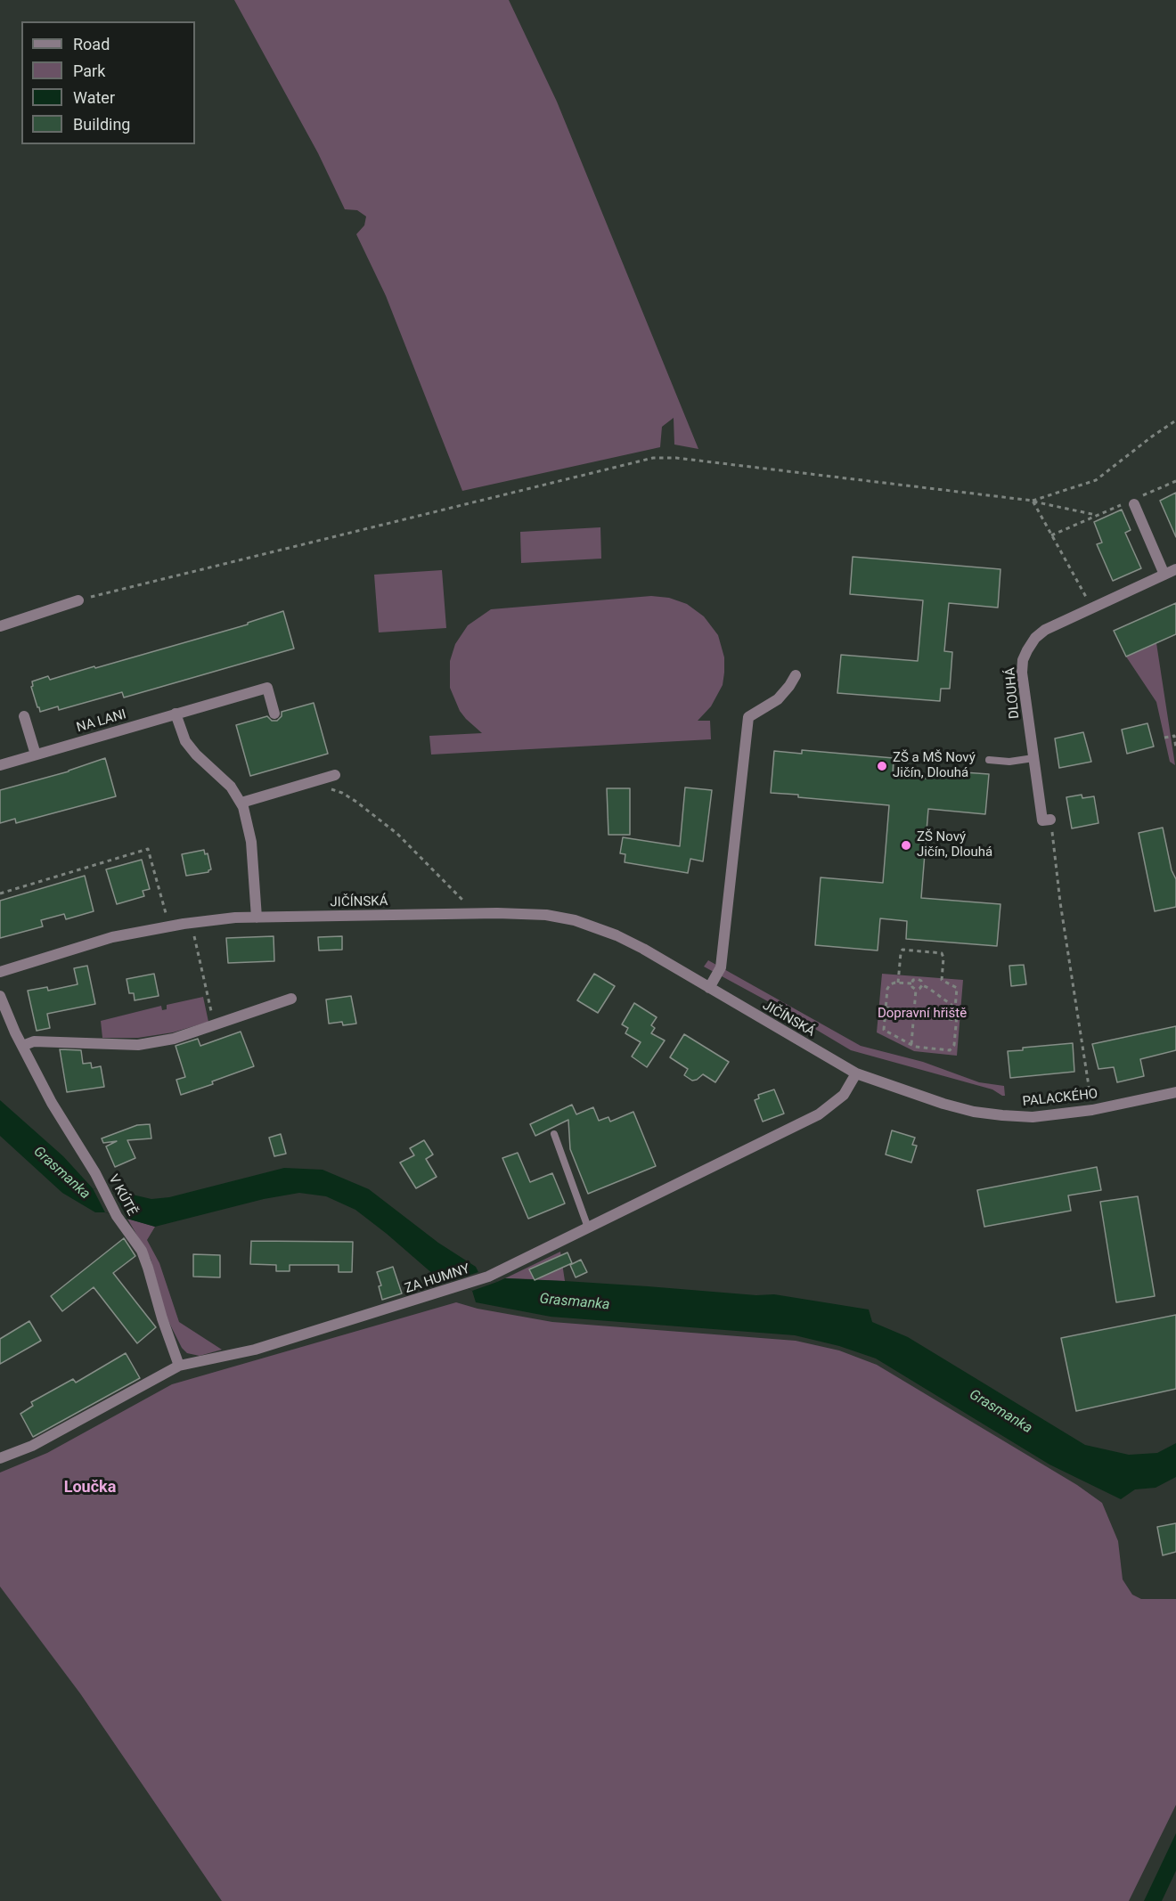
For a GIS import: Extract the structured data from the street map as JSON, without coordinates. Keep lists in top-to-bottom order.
{
  "streets": {
    "street": [
      "DLOUHÁ",
      "NA LANI",
      "JIČÍNSKÁ",
      "PALACKÉHO",
      "V KÚTĚ",
      "ZA HUMNY"
    ]
  },
  "crossings": [
    ["JIČÍNSKÁ", "PALACKÉHO"],
    ["JIČÍNSKÁ", "ZA HUMNY"],
    ["PALACKÉHO", "ZA HUMNY"],
    ["V KÚTĚ", "ZA HUMNY"]
  ],
  "districts": ["Loučka"],
  "water": ["Grasmanka"],
  "parks": ["Dopravní hřiště"],
  "places": ["ZŠ a MŠ Nový Jičín, Dlouhá", "ZŠ Nový Jičín, Dlouhá"],
  "legend": [
    "Road",
    "Park",
    "Water",
    "Building"
  ]
}
